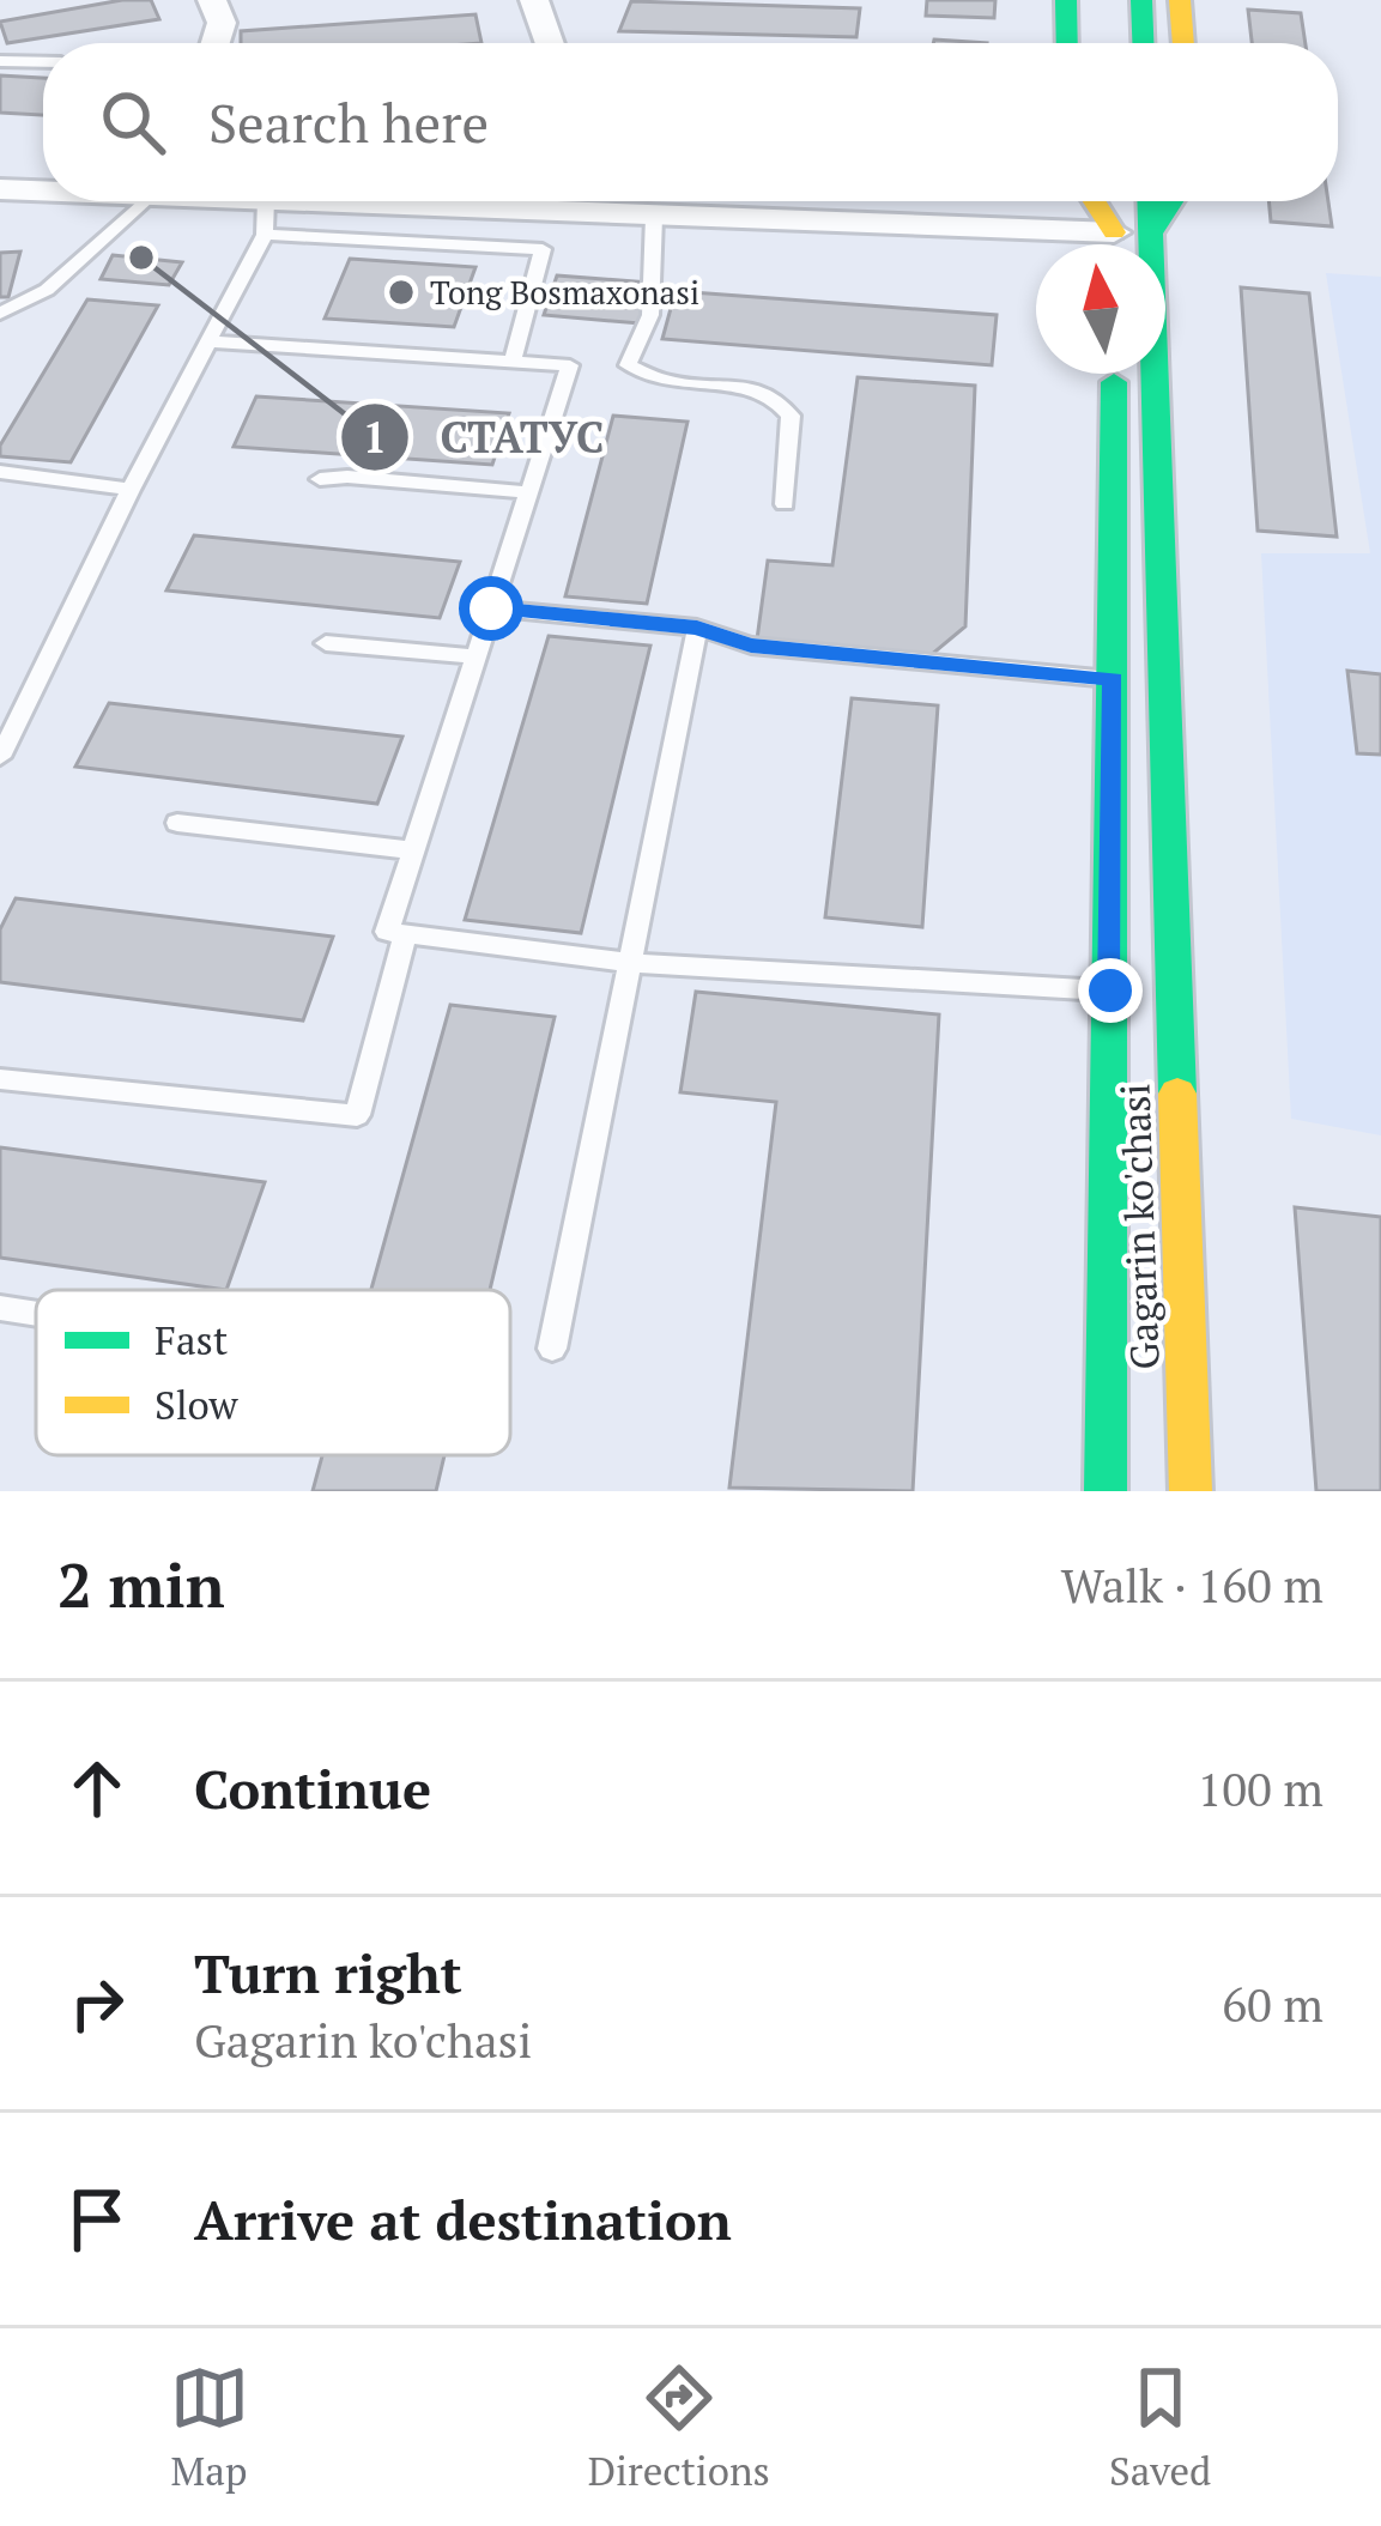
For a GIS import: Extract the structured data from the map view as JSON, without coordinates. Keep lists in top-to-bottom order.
{
  "streets": {
    "main road": ["Gagarin ko'chasi"]
  },
  "places": ["СТАТУС", "Tong Bosmaxonasi"],
  "legend": ["Fast", "Slow"],
  "north": "top",
  "page": {
    "search": "Search here",
    "heading": ["2 min", "Walk · 160 m"],
    "list": [
      ["Continue", "100 m"],
      ["Turn right", "Gagarin ko'chasi", "60 m"],
      "Arrive at destination"
    ],
    "nav": ["Map", "Directions", "Saved"]
  }
}
